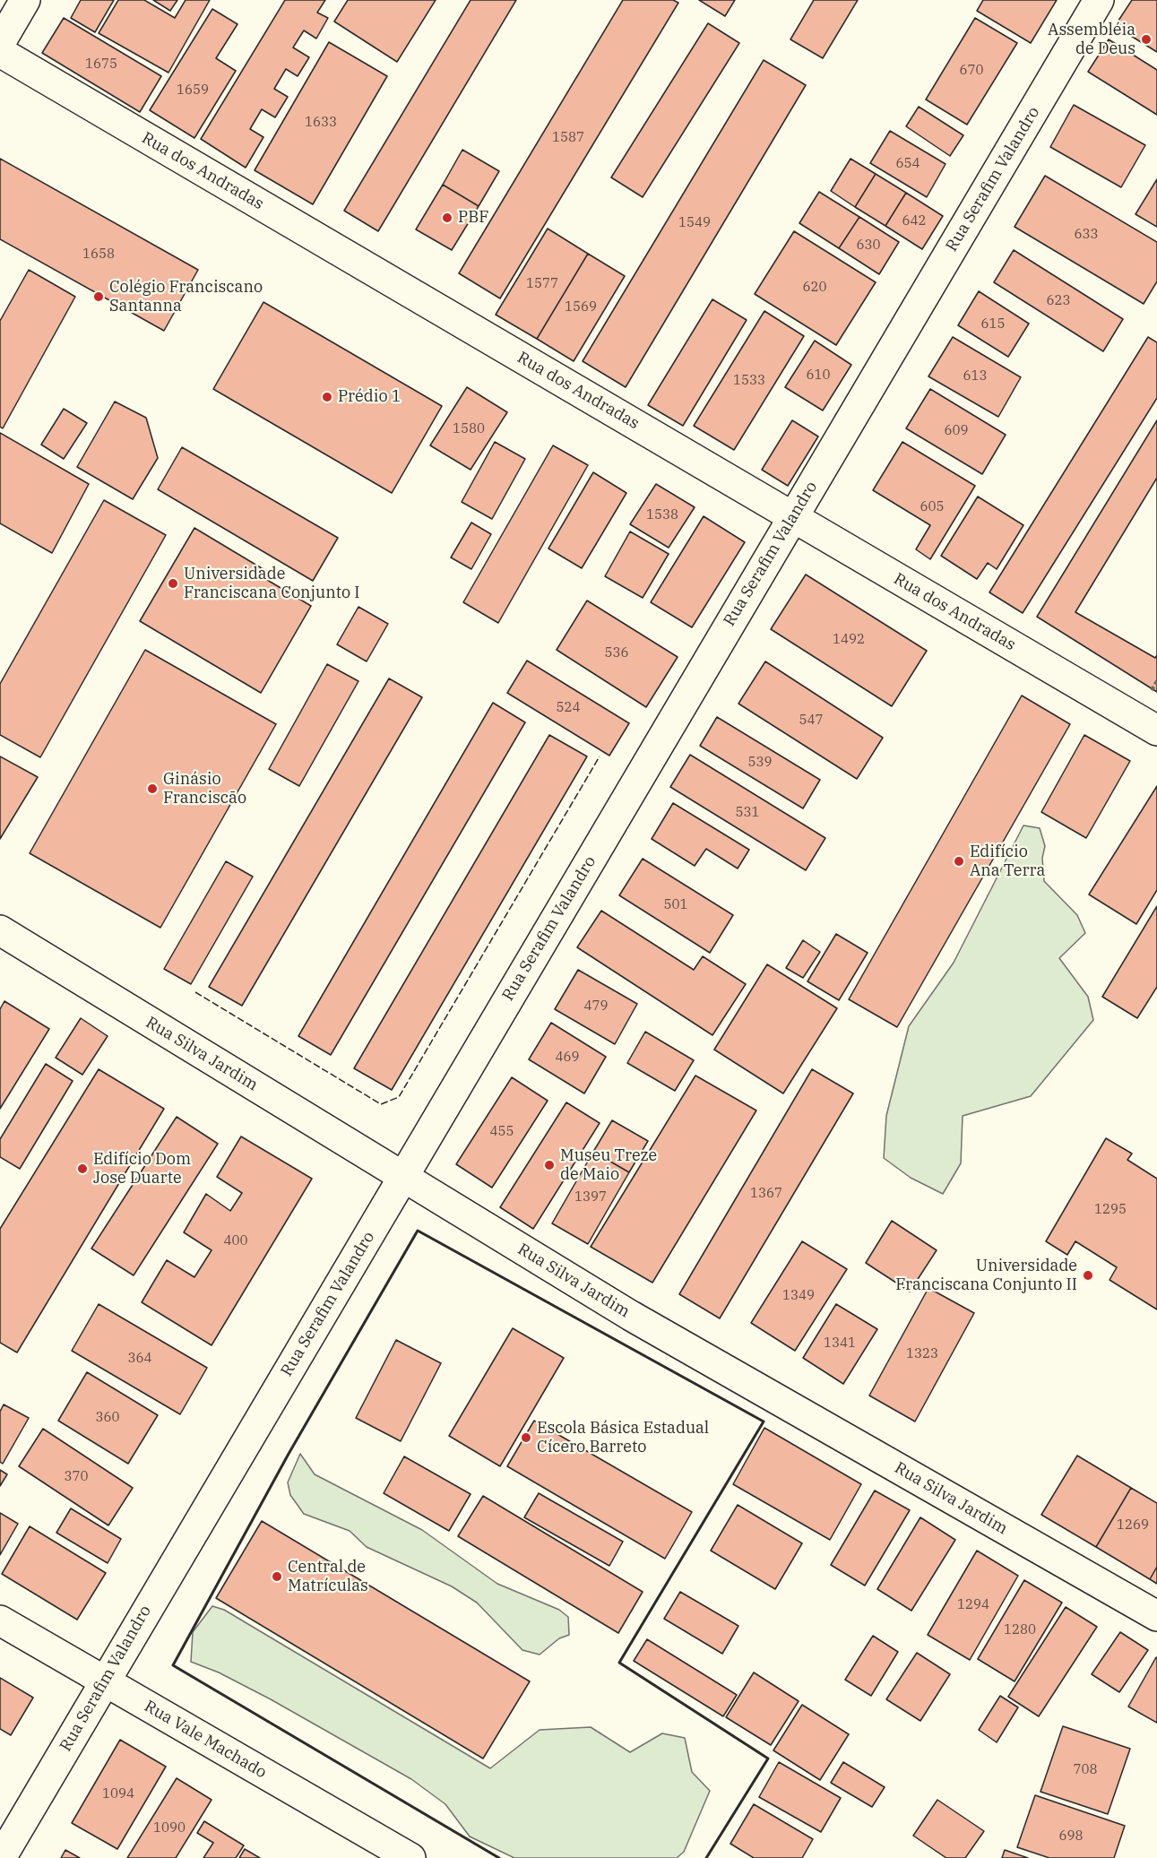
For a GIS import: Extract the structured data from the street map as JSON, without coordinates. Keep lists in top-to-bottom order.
{
  "streets": {
    "street": [
      "Rua dos Andradas",
      "Rua Serafim Valandro",
      "Rua Silva Jardim",
      "Rua Vale Machado"
    ]
  },
  "crossings": [
    ["Rua dos Andradas", "Rua Serafim Valandro"],
    ["Rua Serafim Valandro", "Rua Silva Jardim"],
    ["Rua Serafim Valandro", "Rua Vale Machado"]
  ],
  "places": [
    "Assembléia de Deus",
    "PBF",
    "Colégio Franciscano Santanna",
    "Prédio 1",
    "Universidade Franciscana Conjunto I",
    "Ginásio Franciscão",
    "Edifício Ana Terra",
    "Museu Treze de Maio",
    "Edifício Dom Jose Duarte",
    "Universidade Franciscana Conjunto II",
    "Escola Básica Estadual Cícero Barreto",
    "Central de Matrículas"
  ],
  "house_numbers": [
    "1675",
    "670",
    "1659",
    "1633",
    "1587",
    "654",
    "642",
    "1549",
    "633",
    "630",
    "1658",
    "1577",
    "620",
    "623",
    "1569",
    "615",
    "610",
    "613",
    "1533",
    "1580",
    "609",
    "605",
    "1538",
    "1492",
    "536",
    "524",
    "547",
    "539",
    "531",
    "501",
    "479",
    "469",
    "455",
    "1367",
    "1397",
    "1295",
    "400",
    "1349",
    "1341",
    "1323",
    "364",
    "360",
    "370",
    "1269",
    "1294",
    "1280",
    "708",
    "1094",
    "1090",
    "698"
  ]
}
